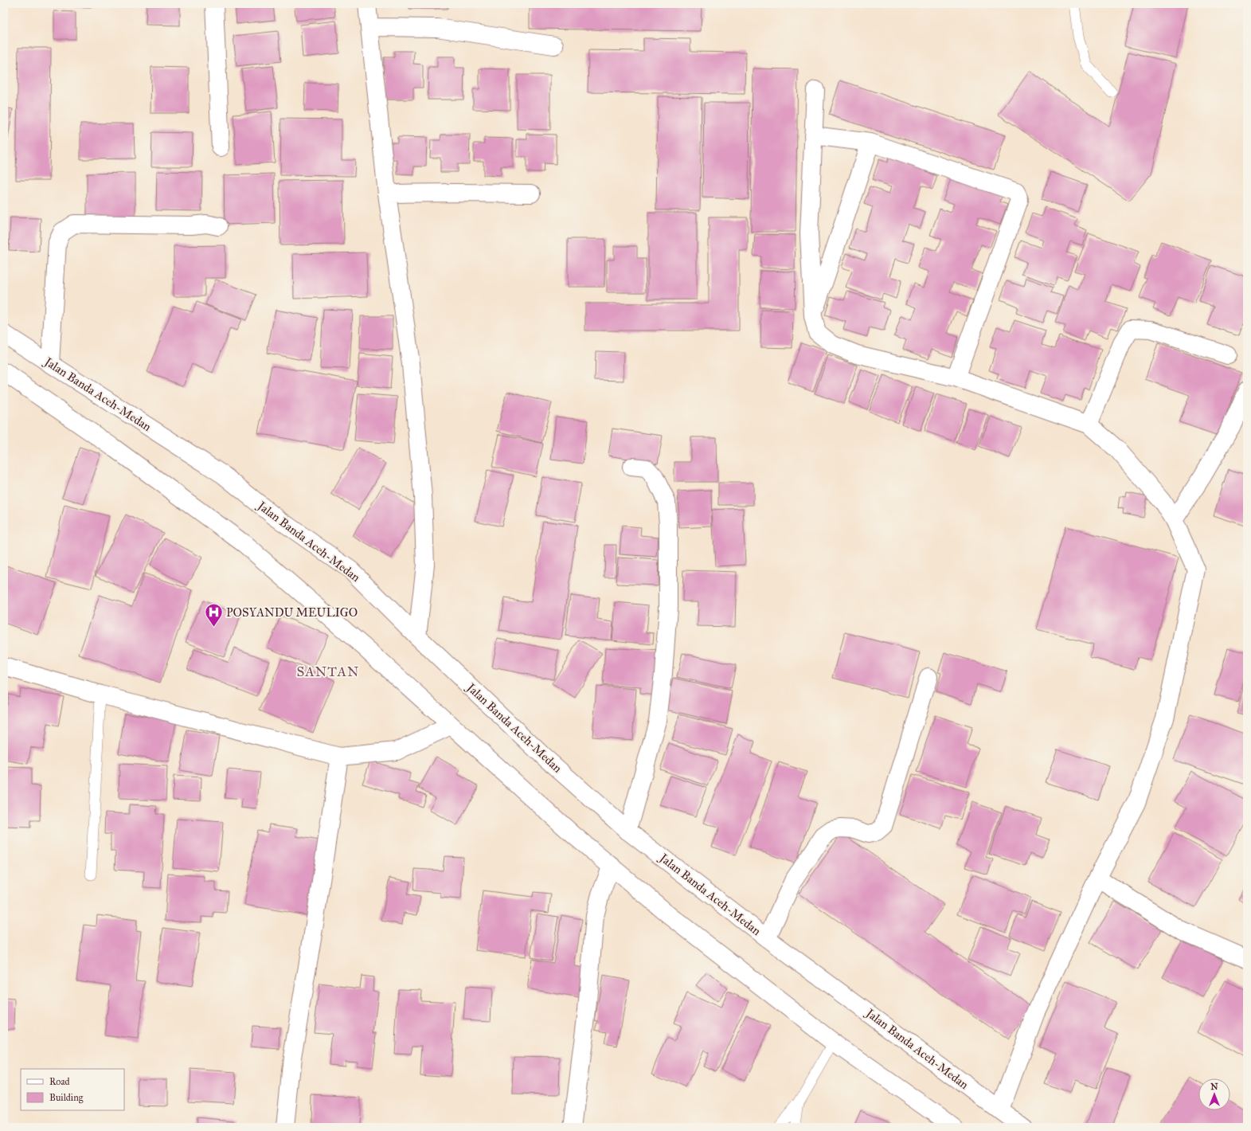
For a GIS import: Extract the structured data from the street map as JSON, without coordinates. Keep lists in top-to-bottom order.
{
  "streets": {
    "main road": ["Jalan Banda Aceh-Medan"]
  },
  "districts": ["SANTAN"],
  "places": {
    "hospital": ["POSYANDU MEULIGO"]
  },
  "legend": ["Road", "Building"],
  "north": "top"
}
